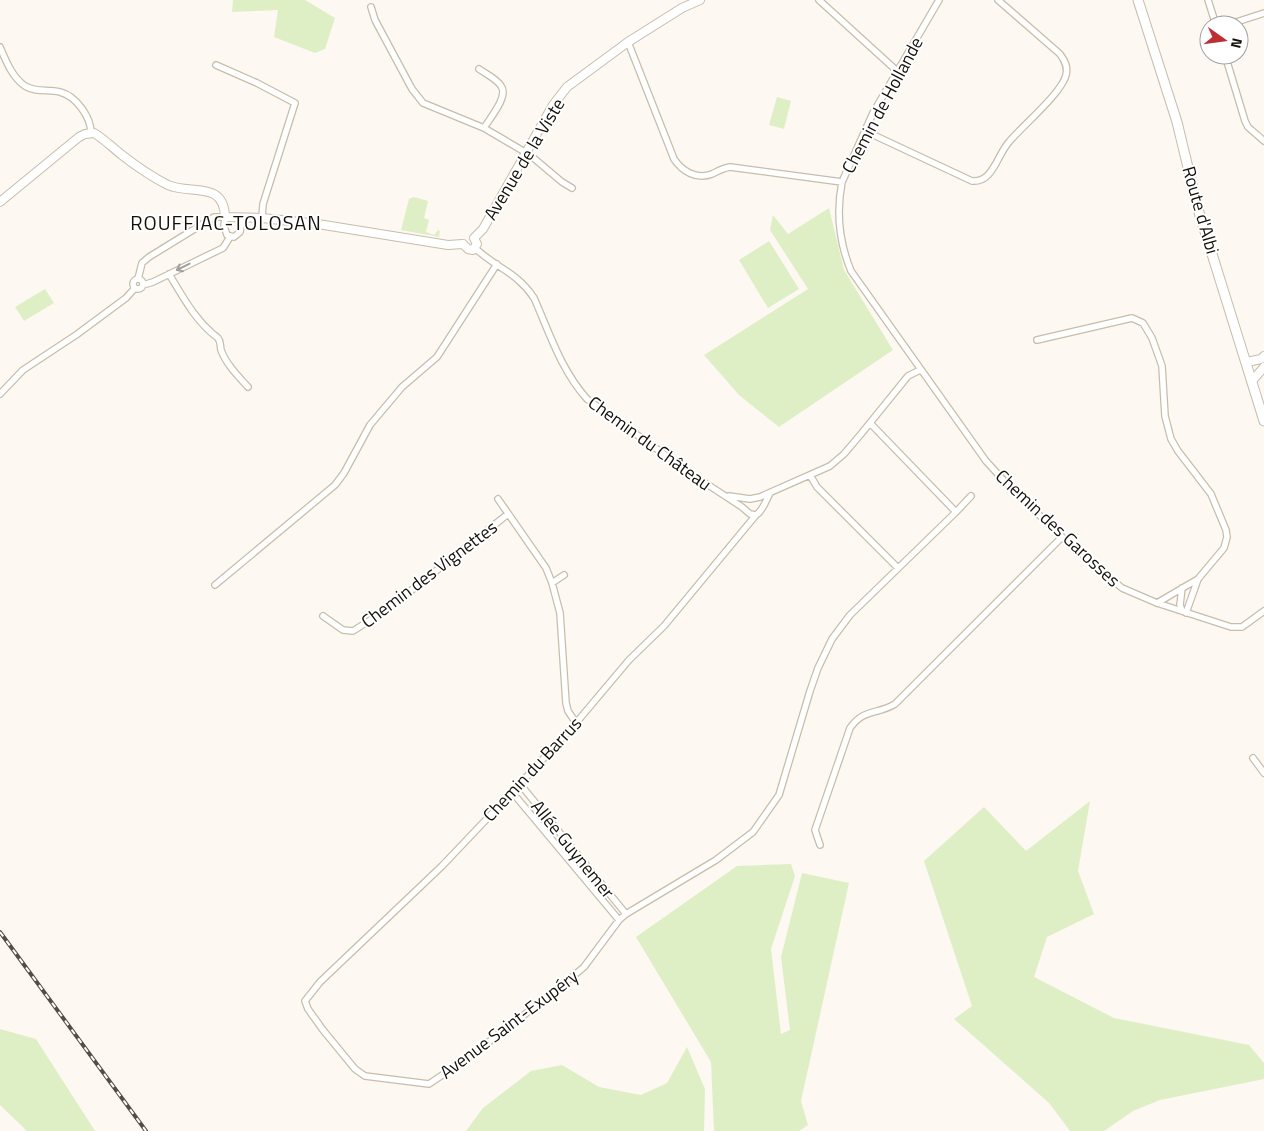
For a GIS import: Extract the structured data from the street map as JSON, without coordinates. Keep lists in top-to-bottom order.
{
  "streets": {
    "main road": ["Route d'Albi"],
    "street": [
      "Chemin de Hollande",
      "Avenue de la Viste",
      "Chemin du Château",
      "Chemin des Garosses",
      "Chemin des Vignettes",
      "Chemin du Barrus",
      "Allée Guynemer",
      "Avenue Saint-Exupéry"
    ]
  },
  "crossings": [
    ["Chemin de Hollande", "Chemin du Château"],
    ["Chemin de Hollande", "Chemin des Garosses"],
    ["Avenue de la Viste", "Chemin du Château"],
    ["Chemin du Château", "Chemin des Garosses"],
    ["Chemin du Château", "Chemin du Barrus"],
    ["Chemin du Barrus", "Allée Guynemer"],
    ["Chemin du Barrus", "Avenue Saint-Exupéry"],
    ["Allée Guynemer", "Avenue Saint-Exupéry"]
  ],
  "districts": ["ROUFFIAC-TOLOSAN"],
  "north": "right"
}
